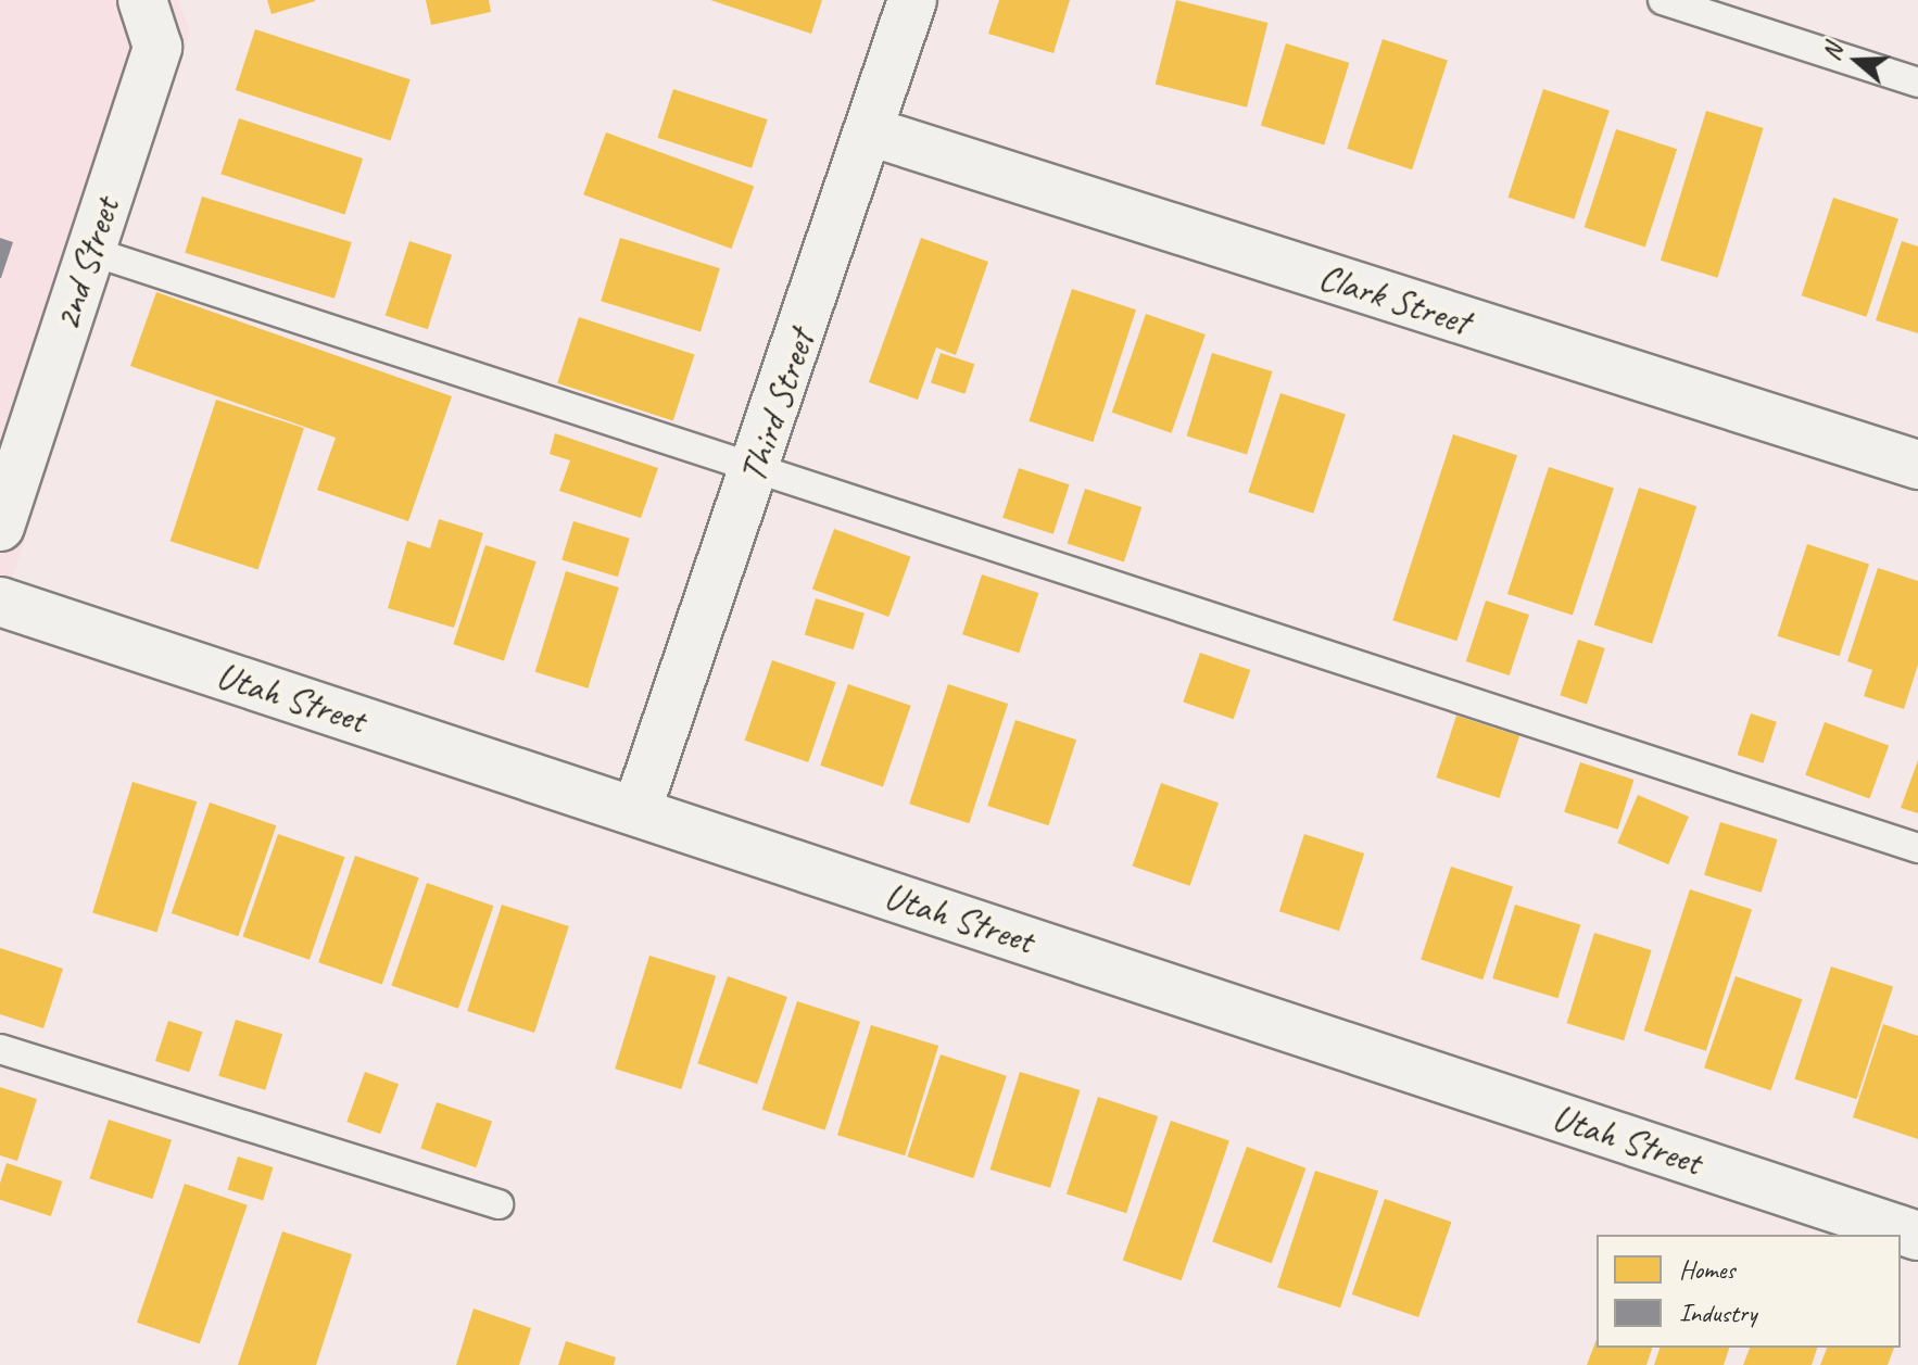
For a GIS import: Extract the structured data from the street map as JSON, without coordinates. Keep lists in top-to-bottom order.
{
  "streets": {
    "street": [
      "2nd Street",
      "Clark Street",
      "Third Street",
      "Utah Street"
    ]
  },
  "crossings": [
    ["Clark Street", "Third Street"],
    ["Third Street", "Utah Street"]
  ],
  "legend": ["Homes", "Industry"],
  "north": "left"
}
